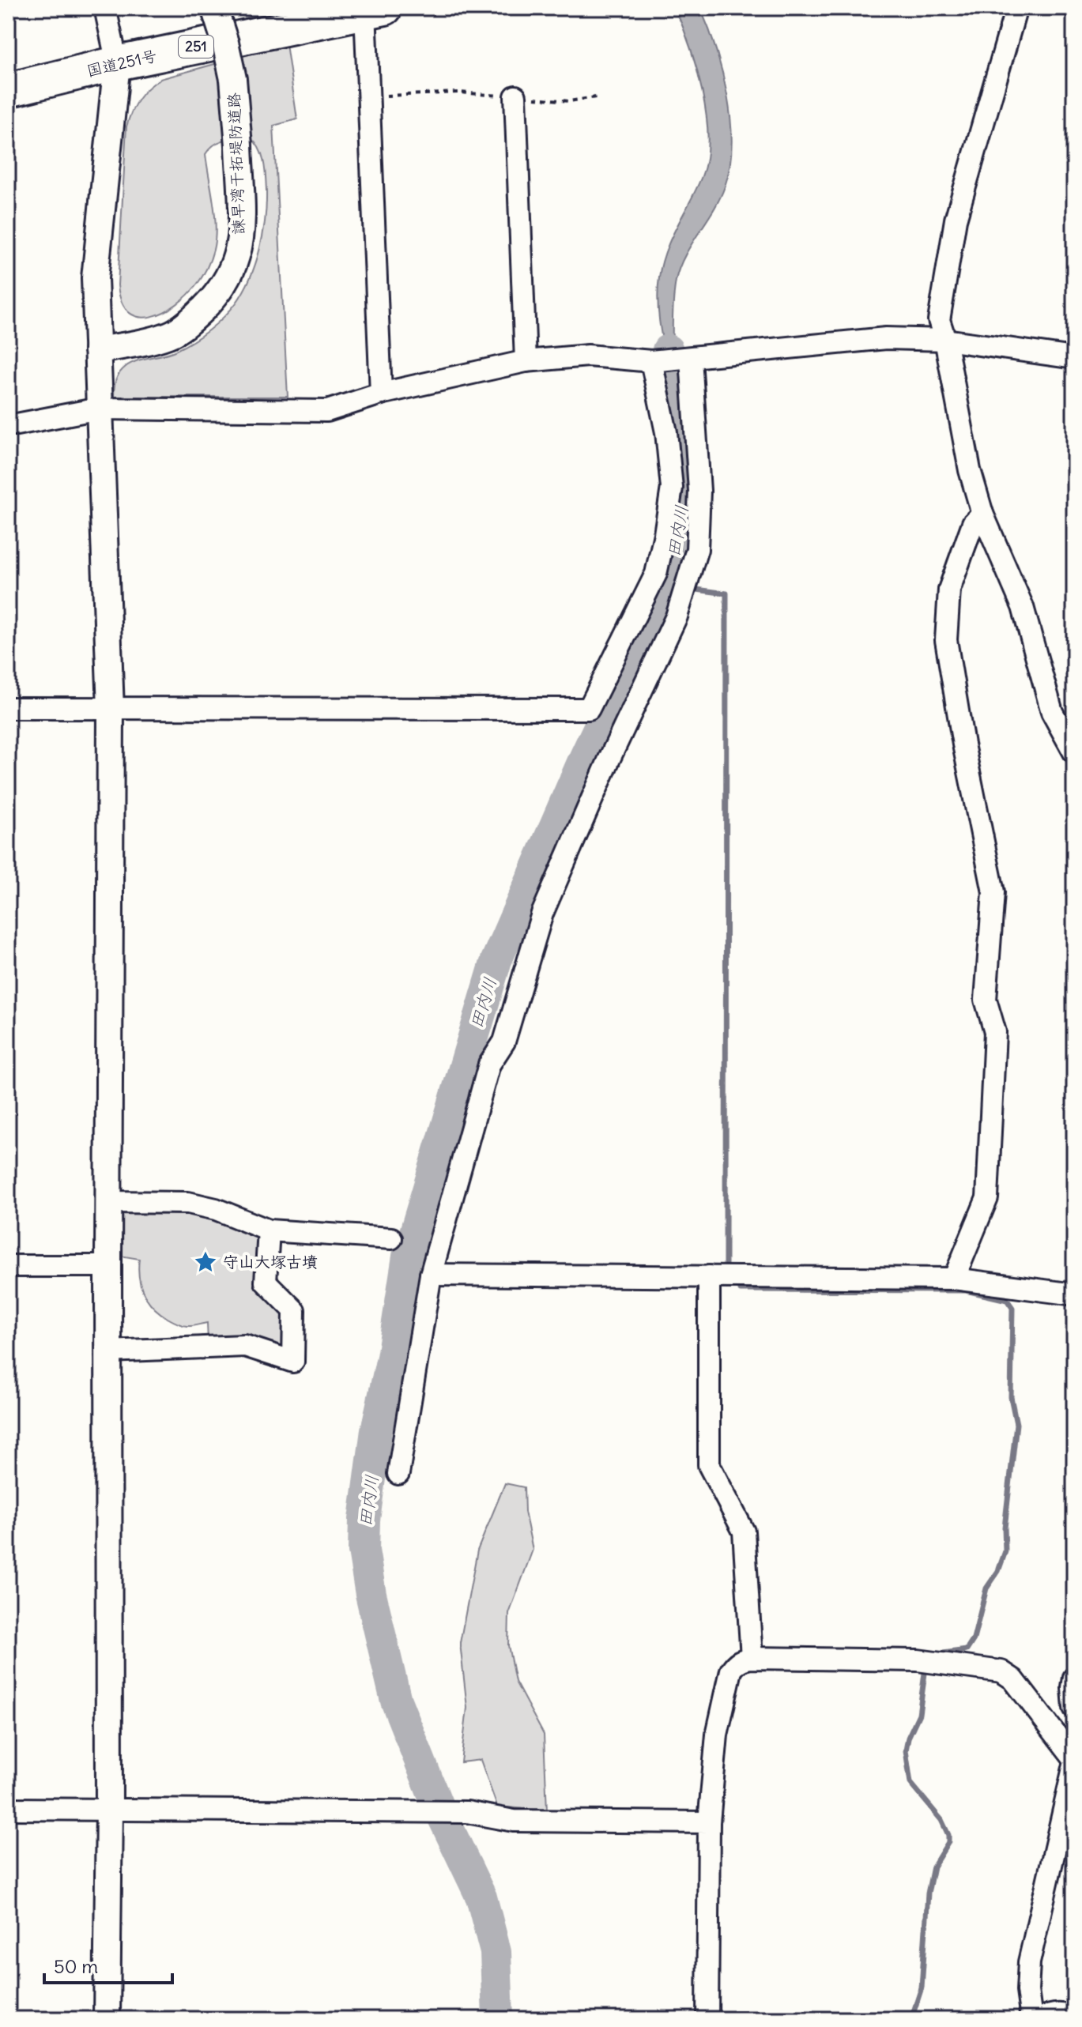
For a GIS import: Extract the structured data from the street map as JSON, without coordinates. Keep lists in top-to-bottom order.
{
  "streets": {
    "highway": ["251", "国道251号"],
    "street": ["諫早湾干拓堤防道路"]
  },
  "water": ["田内川"],
  "places": {
    "place": ["守山大塚古墳"]
  },
  "scale_bar": "50 m"
}
